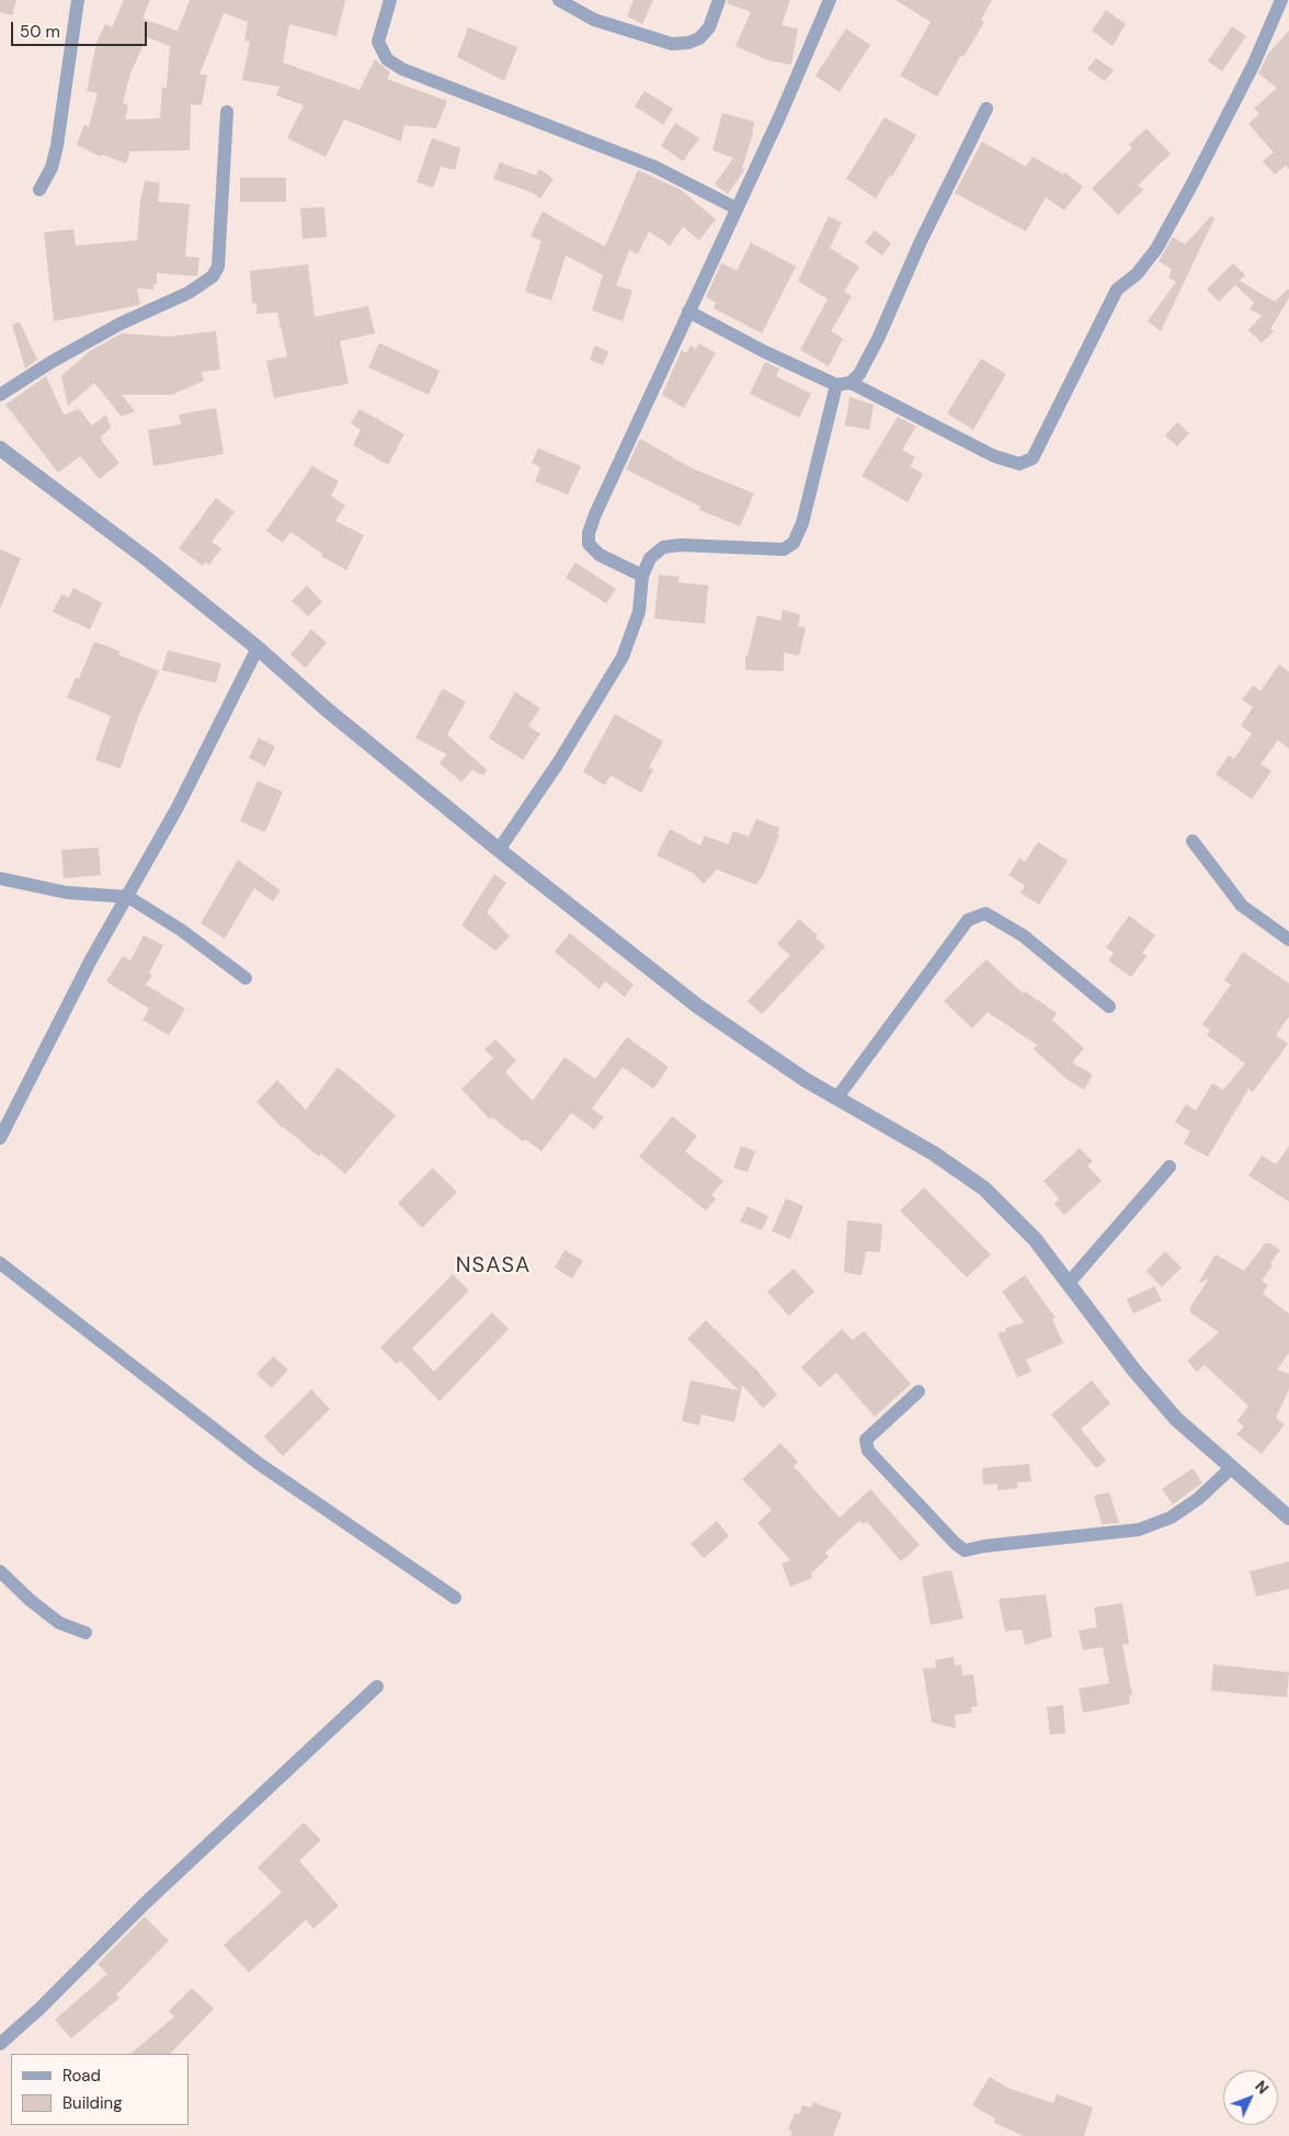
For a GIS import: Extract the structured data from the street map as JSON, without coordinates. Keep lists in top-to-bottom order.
{
  "districts": ["NSASA"],
  "legend": ["Road", "Building"],
  "scale_bar": "50 m",
  "north": "top right"
}
